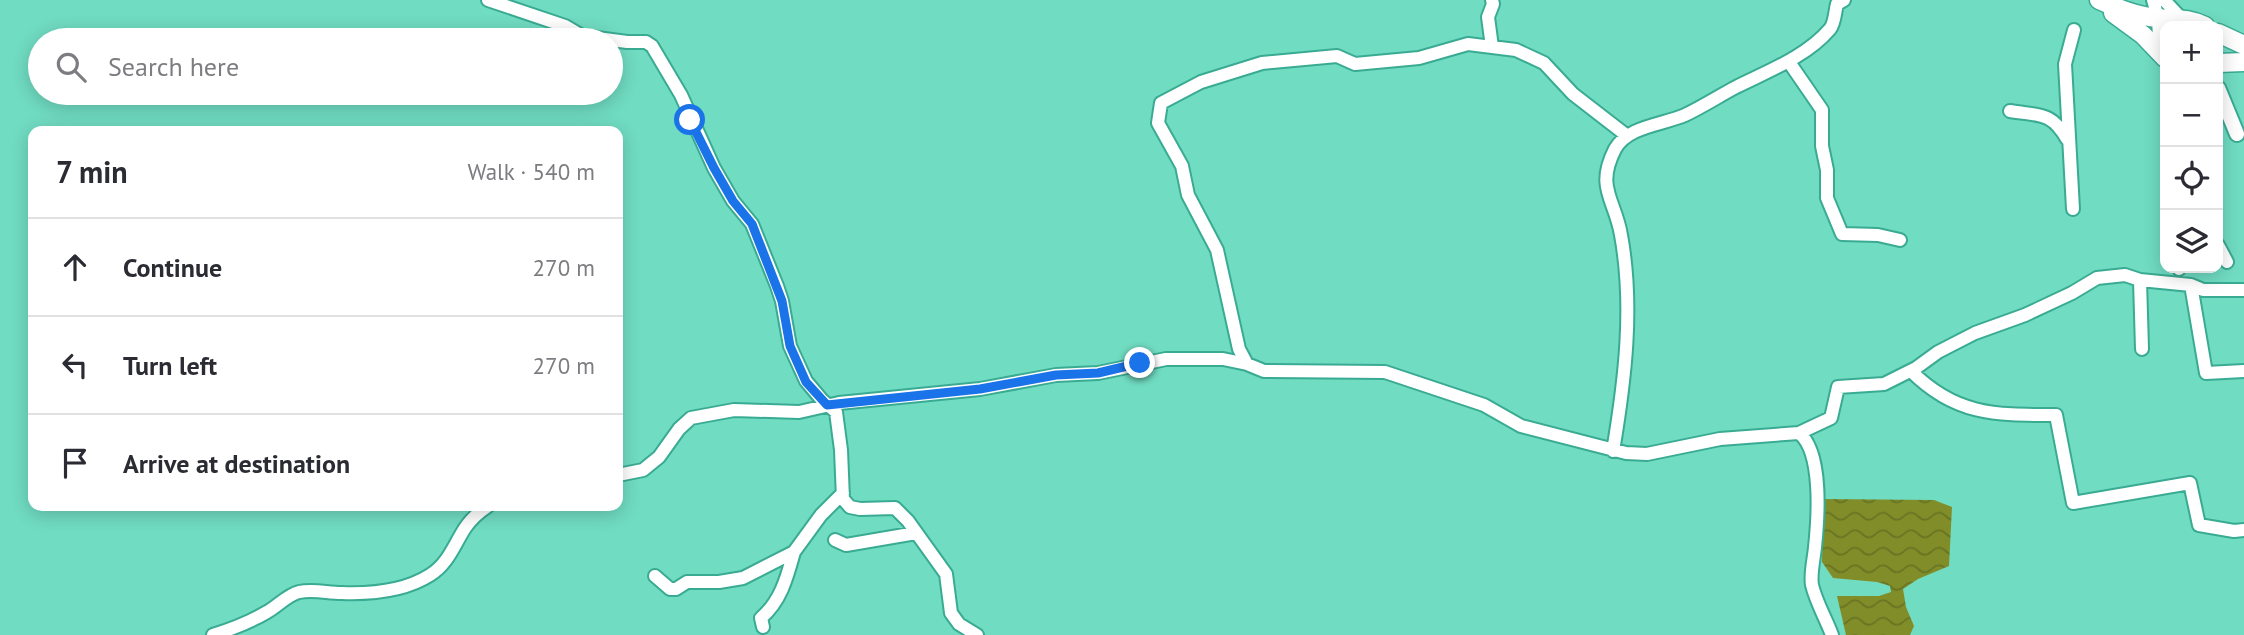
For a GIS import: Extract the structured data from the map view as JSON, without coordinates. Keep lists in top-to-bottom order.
{
  "page": {
    "map_buttons": ["+", "−"],
    "search": "Search here",
    "heading": ["7 min", "Walk · 540 m"],
    "list": [
      ["Continue", "270 m"],
      ["Turn left", "270 m"],
      "Arrive at destination"
    ]
  }
}
